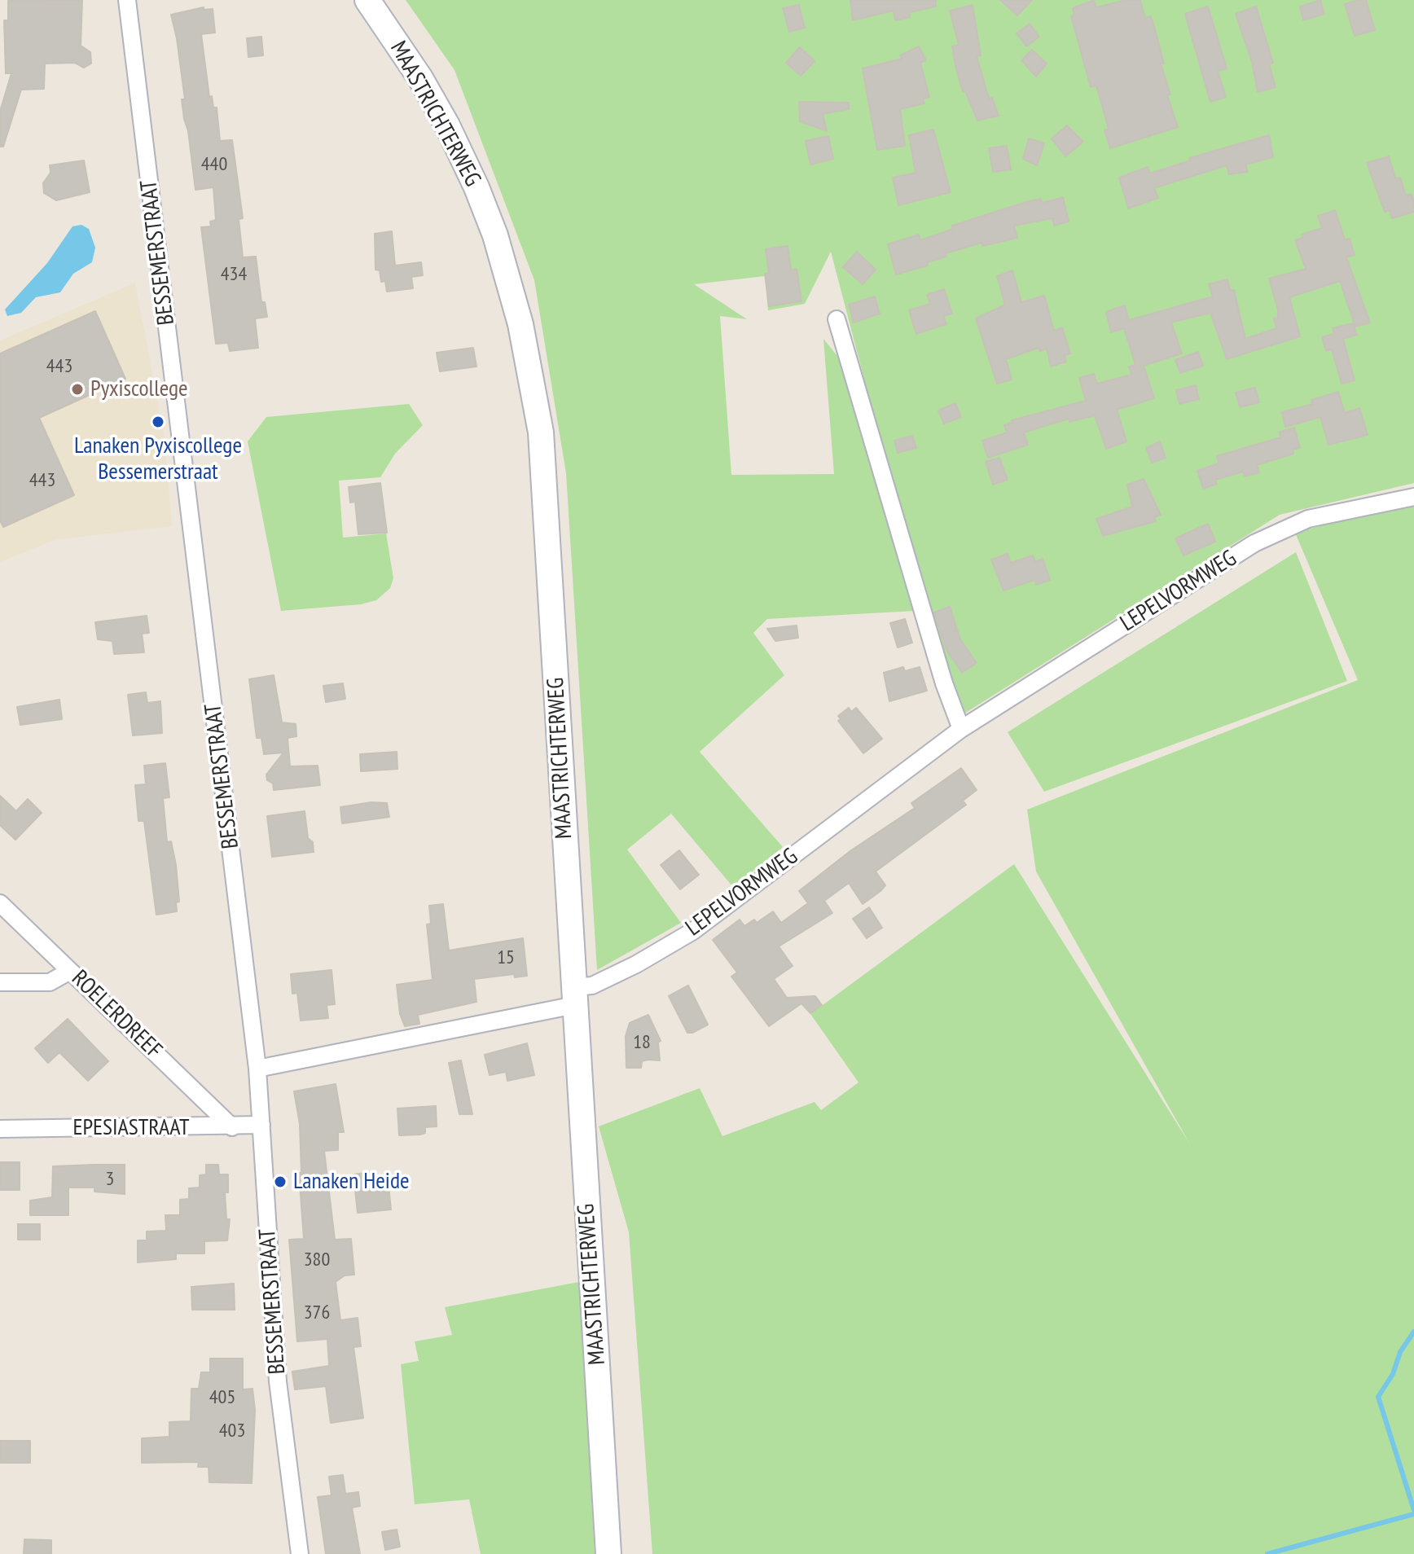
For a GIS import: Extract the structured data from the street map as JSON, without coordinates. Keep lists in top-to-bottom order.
{
  "streets": {
    "main road": ["MAASTRICHTERWEG"],
    "street": [
      "BESSEMERSTRAAT",
      "LEPELVORMWEG",
      "ROELERDREEF",
      "EPESIASTRAAT"
    ]
  },
  "crossings": [
    ["MAASTRICHTERWEG", "LEPELVORMWEG"],
    ["BESSEMERSTRAAT", "LEPELVORMWEG"],
    ["BESSEMERSTRAAT", "EPESIASTRAAT"],
    ["ROELERDREEF", "EPESIASTRAAT"]
  ],
  "places": ["Pyxiscollege", "Lanaken Pyxiscollege Bessemerstraat", "Lanaken Heide"],
  "house_numbers": [
    "440",
    "434",
    "443",
    "443",
    "15",
    "18",
    "3",
    "380",
    "376",
    "405",
    "403"
  ]
}
